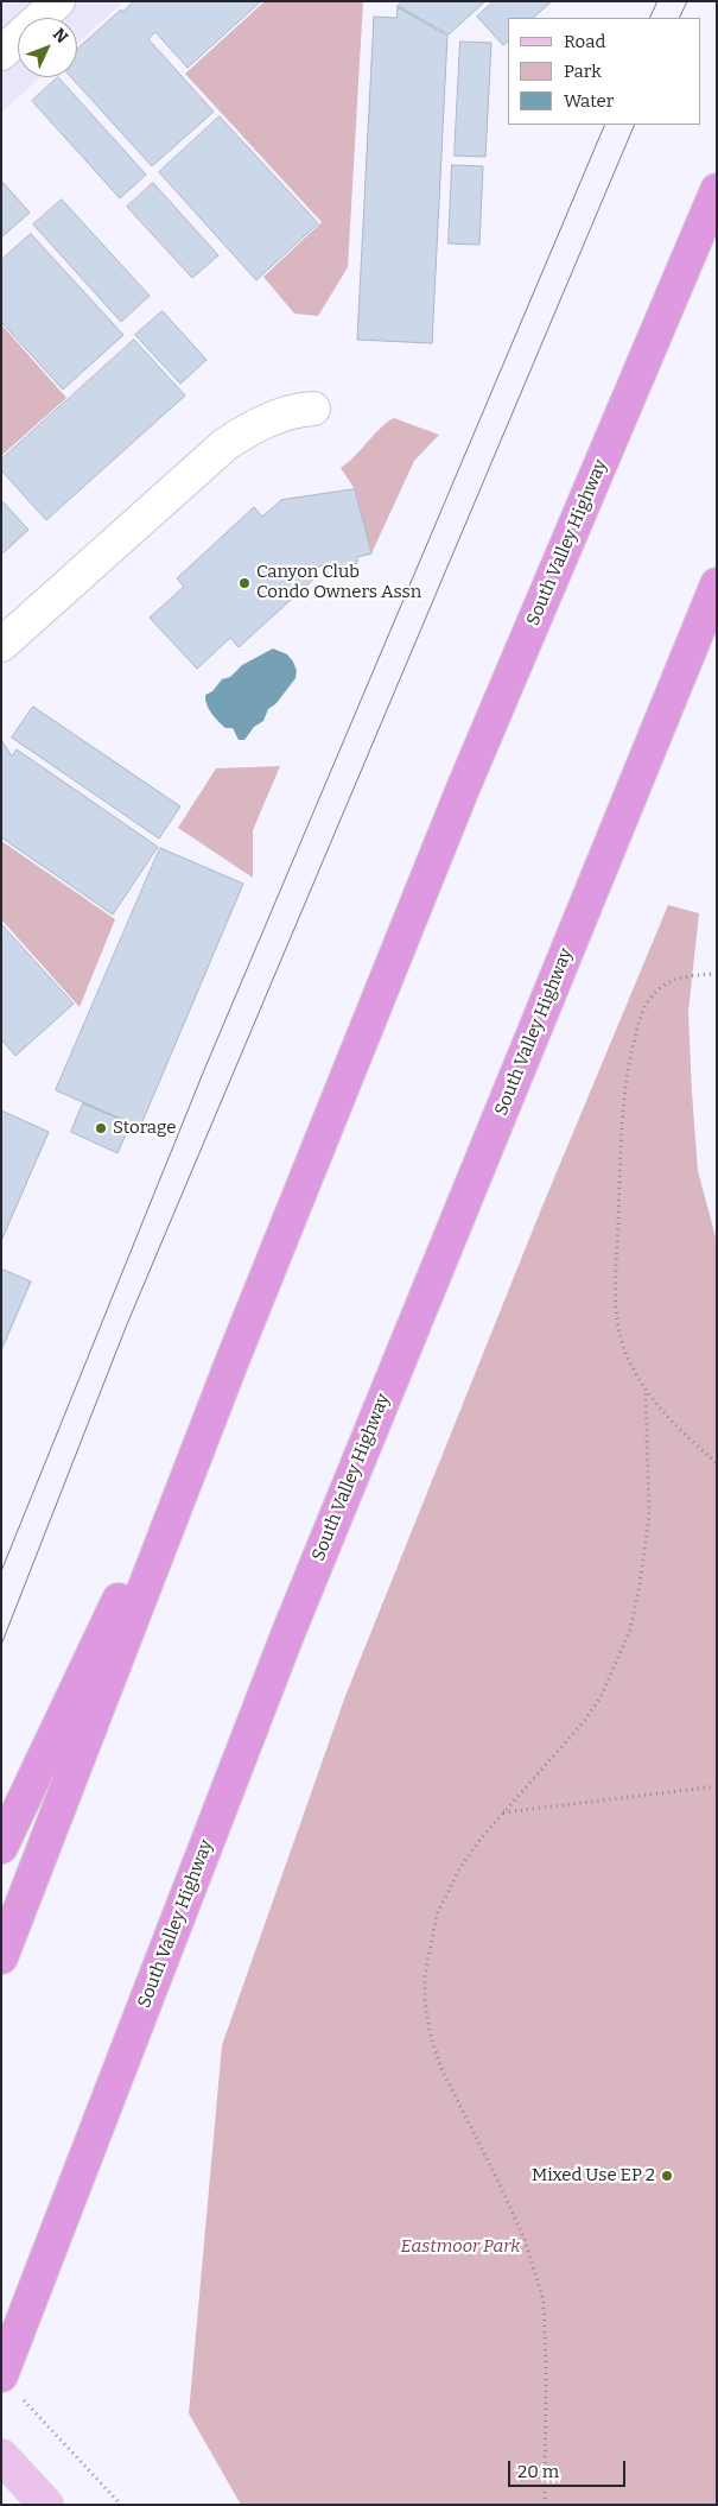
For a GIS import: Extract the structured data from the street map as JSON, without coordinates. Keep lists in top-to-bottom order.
{
  "streets": {
    "highway": ["South Valley Highway"]
  },
  "parks": ["Eastmoor Park"],
  "places": ["Canyon Club Condo Owners Assn", "Storage", "Mixed Use EP 2"],
  "legend": ["Road", "Park", "Water"],
  "scale_bar": "20 m",
  "north": "top right"
}
